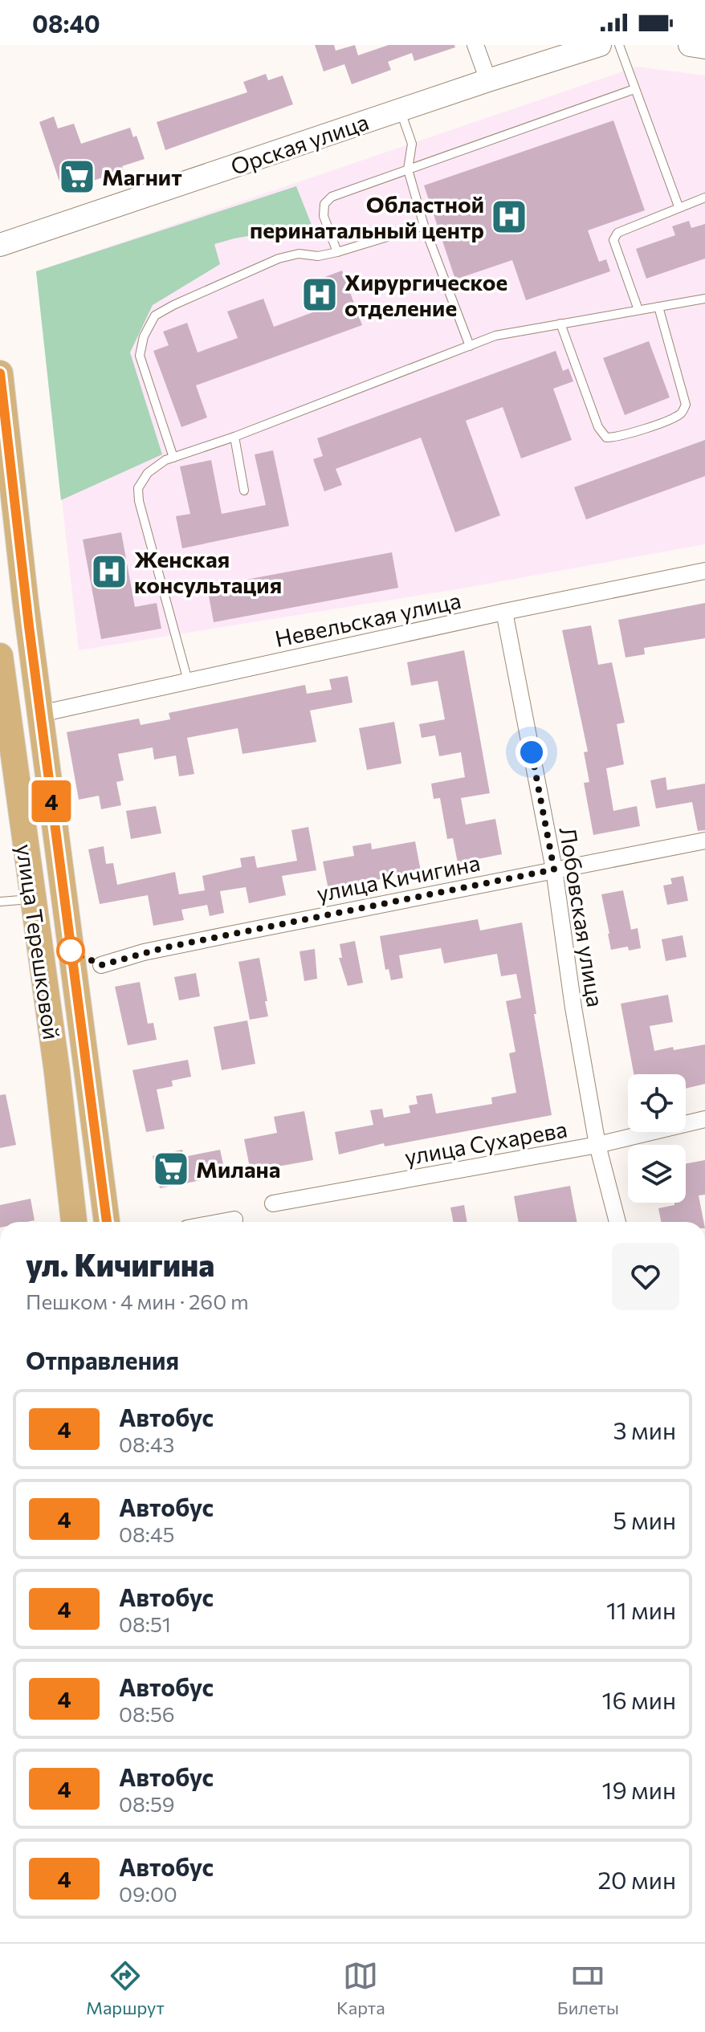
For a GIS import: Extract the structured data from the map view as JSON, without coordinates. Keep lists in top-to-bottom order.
{
  "streets": {
    "main road": ["Орская улица", "улица Терешковой"],
    "street": [
      "Невельская улица",
      "улица Кичигина",
      "Лобовская улица",
      "улица Сухарева"
    ]
  },
  "crossings": [
    ["Невельская улица", "Лобовская улица"],
    ["Невельская улица", "улица Терешковой"],
    ["улица Кичигина", "Лобовская улица"],
    ["Лобовская улица", "улица Сухарева"]
  ],
  "places": {
    "supermarket": ["Магнит", "Милана"],
    "hospital": ["Областной перинатальный центр", "Хирургическое отделение", "Женская консультация"]
  },
  "lines": ["bus line 4"],
  "page": {
    "status": "08:40",
    "on_map": "4",
    "heading": [
      ["ул. Кичигина", "Пешком · 4 мин · 260 m"],
      "Отправления"
    ],
    "list": [
      {
        "mark": "4",
        "name": "Автобус",
        "note": "08:43",
        "value": "3 мин"
      },
      {
        "mark": "4",
        "name": "Автобус",
        "note": "08:45",
        "value": "5 мин"
      },
      {
        "mark": "4",
        "name": "Автобус",
        "note": "08:51",
        "value": "11 мин"
      },
      {
        "mark": "4",
        "name": "Автобус",
        "note": "08:56",
        "value": "16 мин"
      },
      {
        "mark": "4",
        "name": "Автобус",
        "note": "08:59",
        "value": "19 мин"
      },
      {
        "mark": "4",
        "name": "Автобус",
        "note": "09:00",
        "value": "20 мин"
      }
    ],
    "tabs": ["Маршрут", "Карта", "Билеты"]
  }
}
